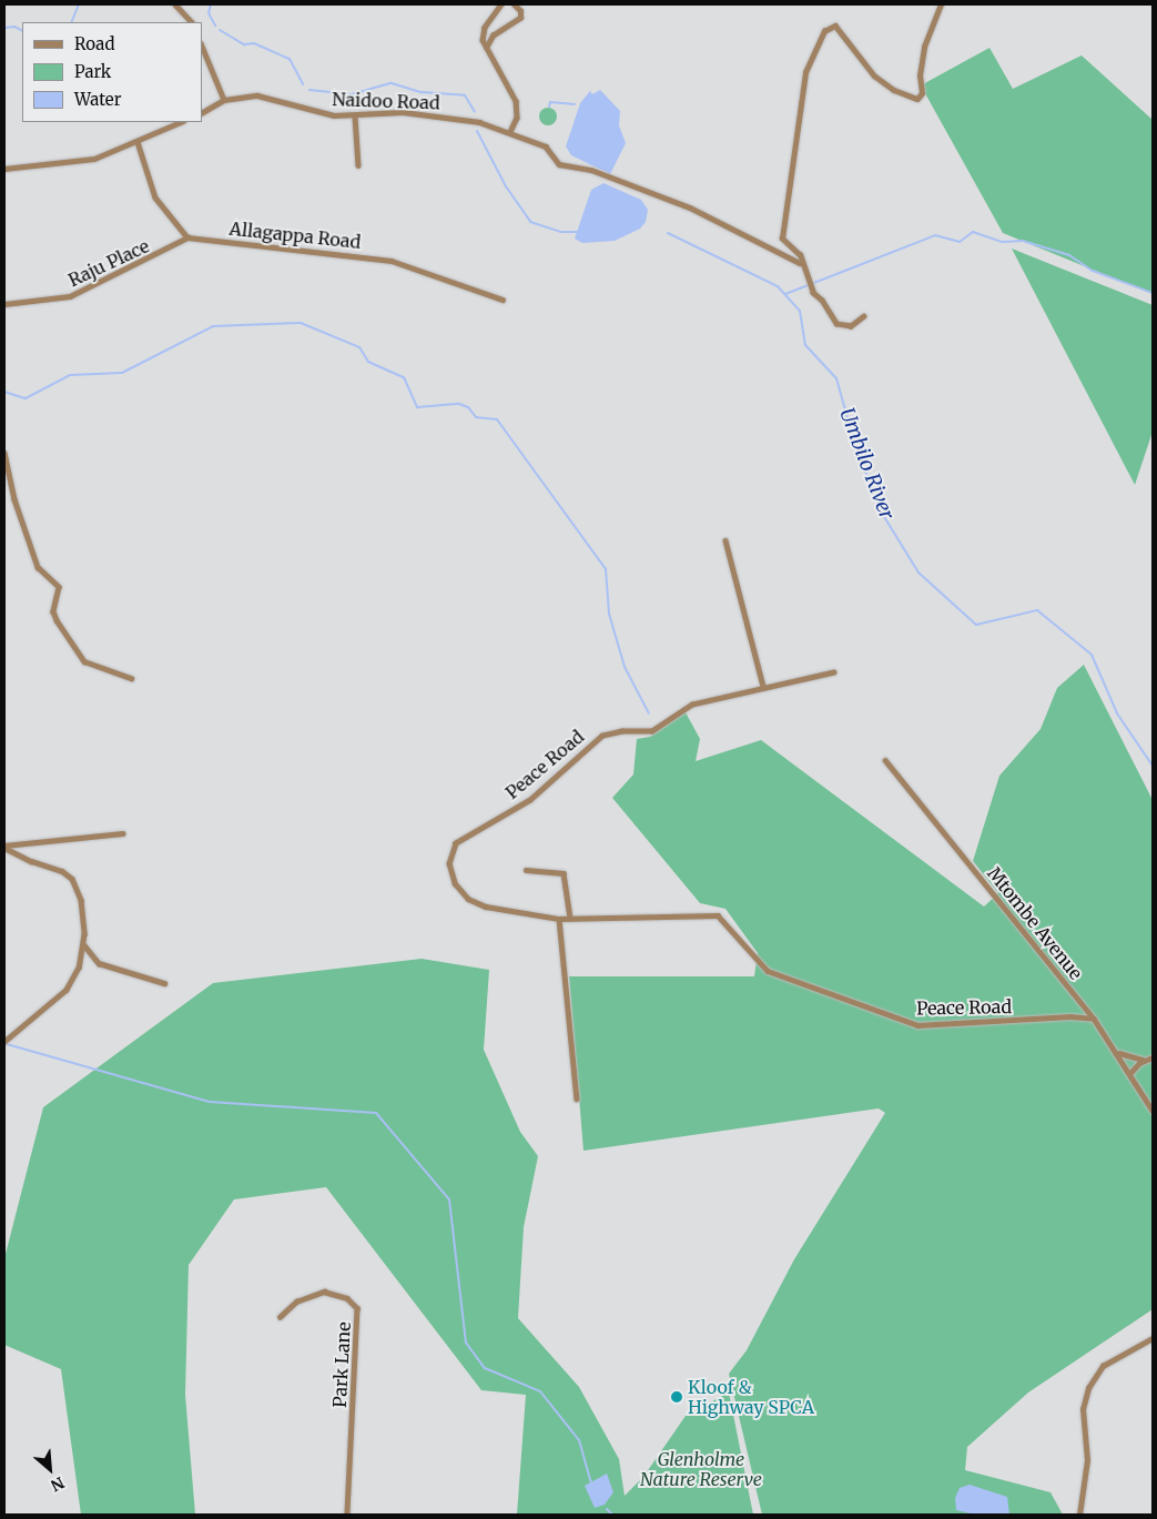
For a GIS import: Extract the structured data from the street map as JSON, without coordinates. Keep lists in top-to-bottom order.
{
  "streets": {
    "street": [
      "Naidoo Road",
      "Allagappa Road",
      "Raju Place",
      "Peace Road",
      "Mtombe Avenue",
      "Park Lane"
    ]
  },
  "crossings": [
    ["Allagappa Road", "Raju Place"],
    ["Peace Road", "Mtombe Avenue"]
  ],
  "water": ["Umbilo River"],
  "parks": ["Glenholme Nature Reserve"],
  "places": ["Kloof & Highway SPCA"],
  "legend": ["Road", "Park", "Water"],
  "north": "bottom right"
}
